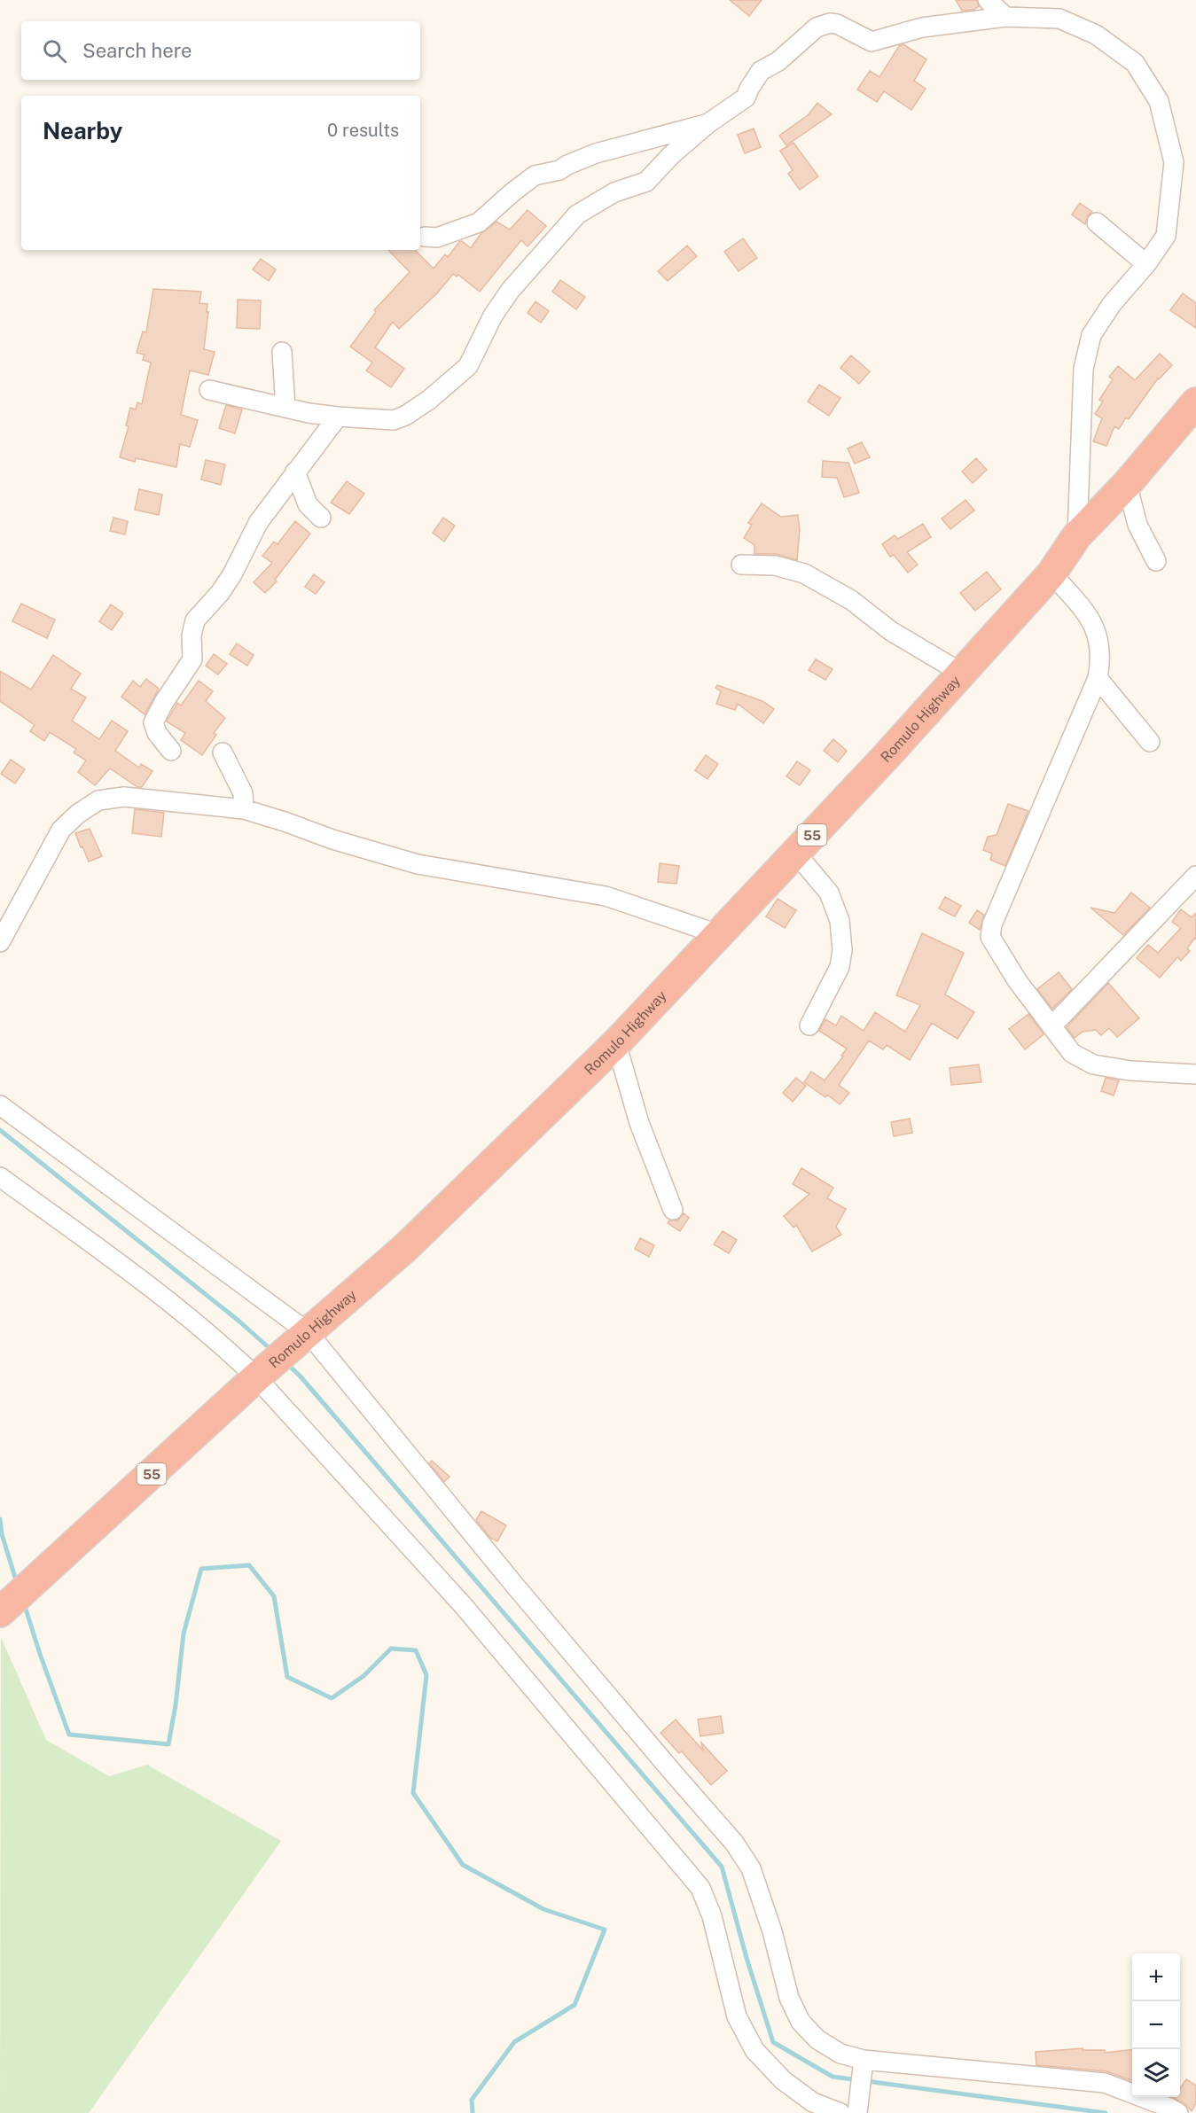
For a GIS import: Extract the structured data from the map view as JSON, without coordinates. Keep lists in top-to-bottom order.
{
  "streets": {
    "highway": ["Romulo Highway", "55"]
  },
  "page": {
    "search": "Search here",
    "heading": ["Nearby", "0 results"],
    "map_buttons": ["+", "−"]
  }
}
